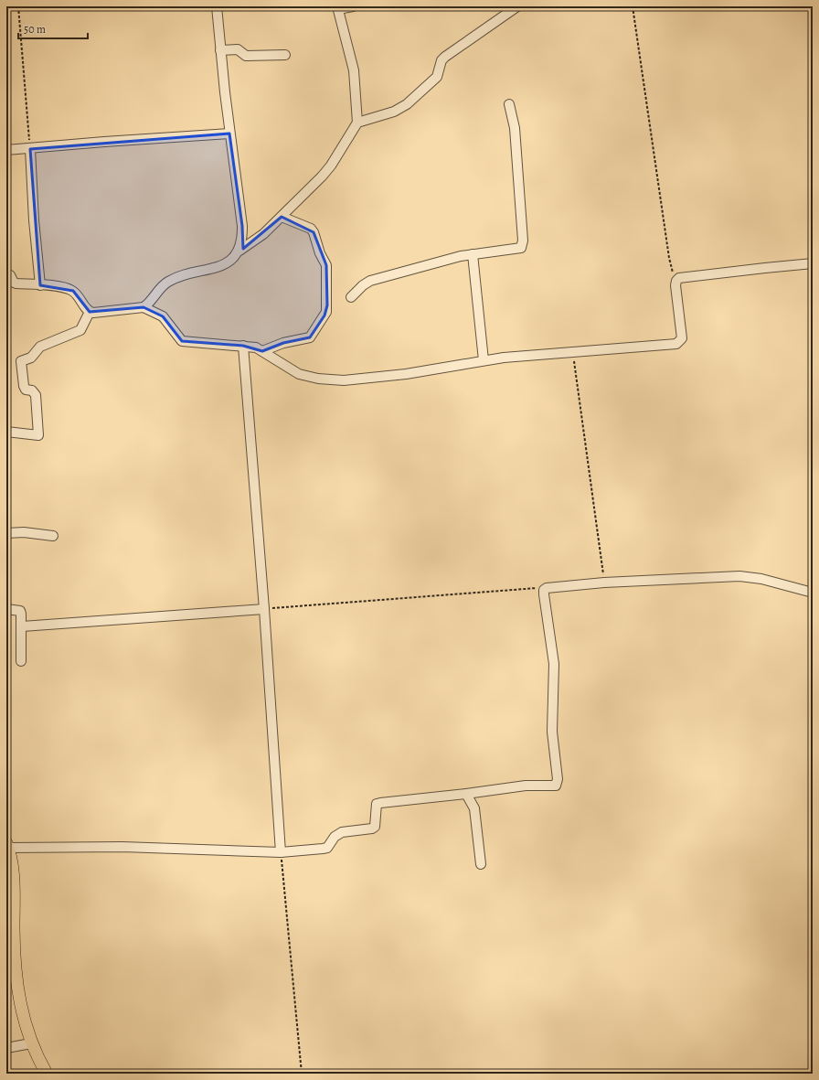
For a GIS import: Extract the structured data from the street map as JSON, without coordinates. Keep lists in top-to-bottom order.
{
  "scale_bar": "50 m"
}
